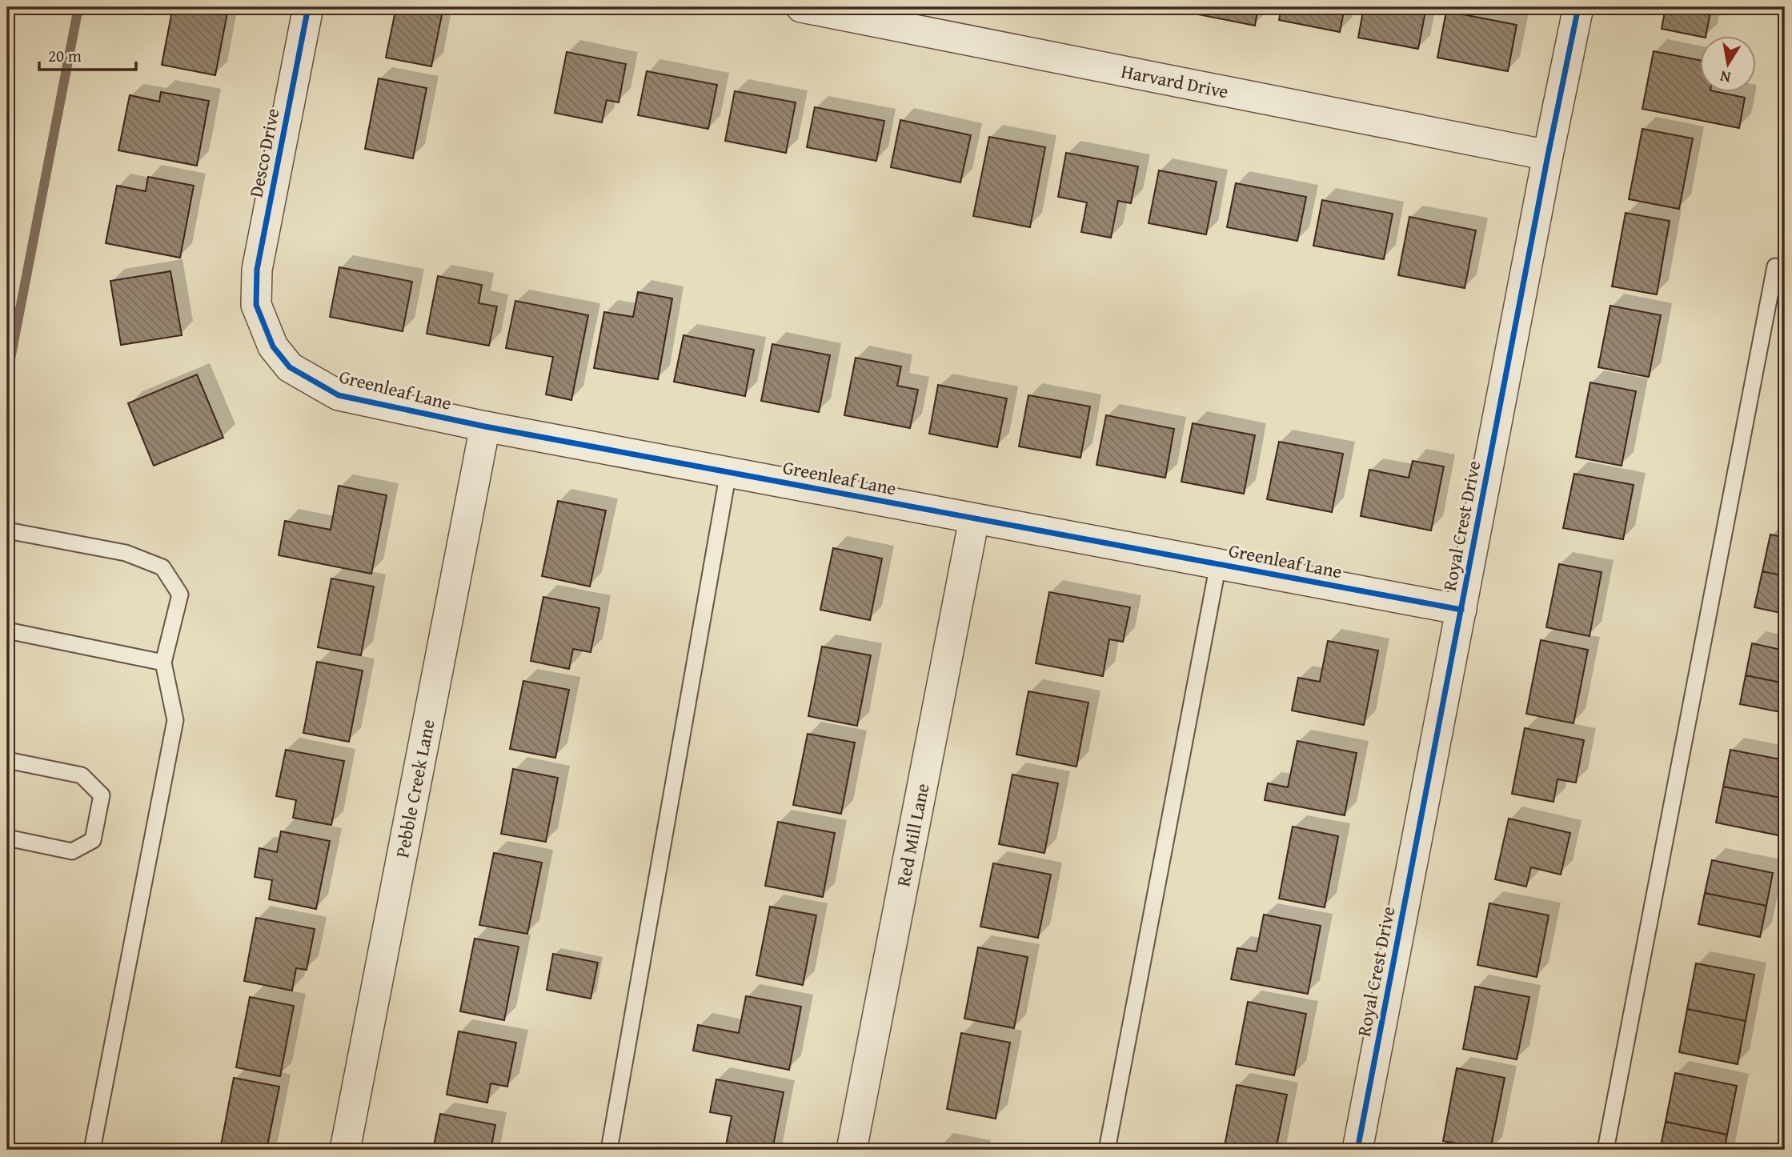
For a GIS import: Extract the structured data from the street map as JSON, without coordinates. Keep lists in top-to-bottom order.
{
  "streets": {
    "street": [
      "Harvard Drive",
      "Desco Drive",
      "Greenleaf Lane",
      "Royal Crest Drive",
      "Pebble Creek Lane",
      "Red Mill Lane"
    ]
  },
  "crossings": [
    ["Harvard Drive", "Royal Crest Drive"],
    ["Desco Drive", "Greenleaf Lane"],
    ["Greenleaf Lane", "Royal Crest Drive"],
    ["Greenleaf Lane", "Pebble Creek Lane"],
    ["Greenleaf Lane", "Red Mill Lane"]
  ],
  "scale_bar": "20 m",
  "north": "bottom"
}
